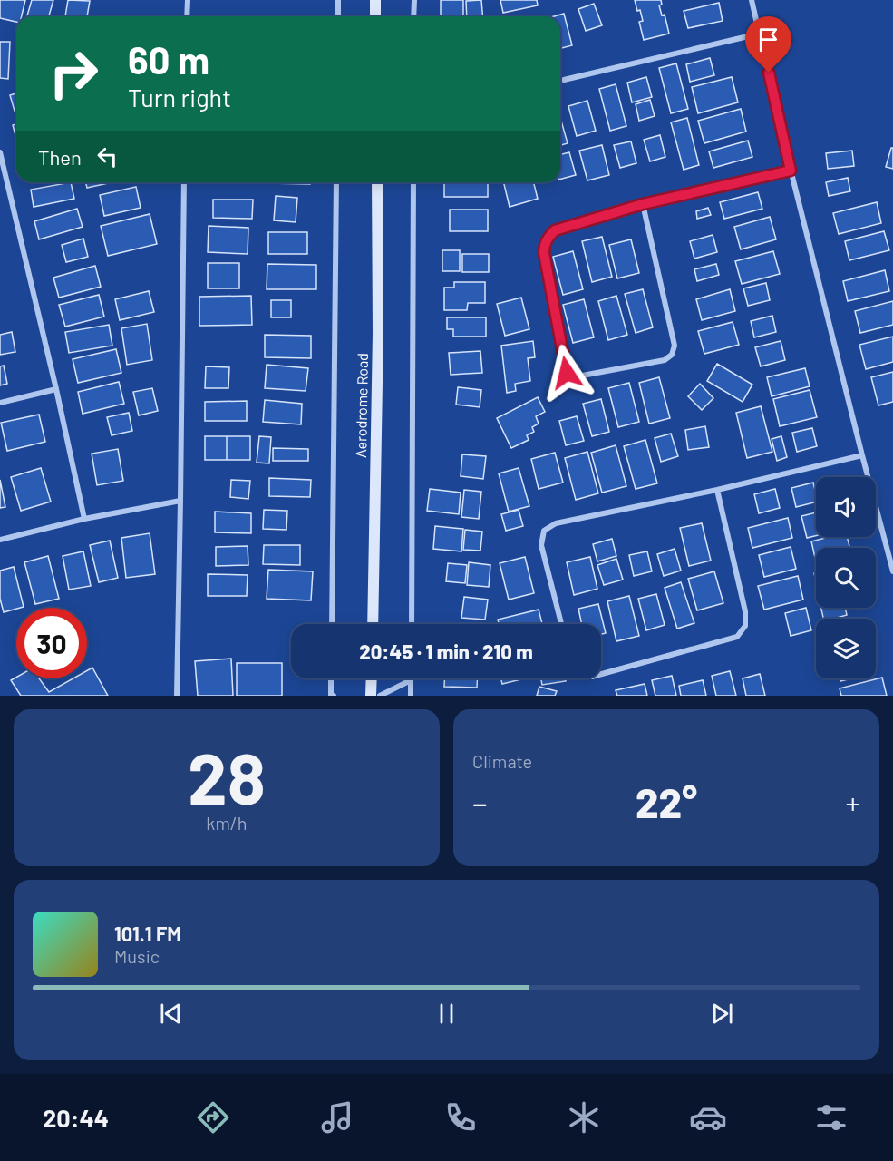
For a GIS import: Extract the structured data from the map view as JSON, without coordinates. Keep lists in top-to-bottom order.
{
  "streets": {
    "street": ["Aerodrome Road"]
  },
  "page": {
    "turn": ["60 m", "Turn right"],
    "then": "Then",
    "limit": "30",
    "trip": "20:45 · 1 min · 210 m",
    "tile": [
      ["28", "km/h"],
      "Climate"
    ],
    "heat": ["−", "22°", "+"],
    "song": ["101.1 FM", "Music"],
    "tabs": "20:44"
  }
}
